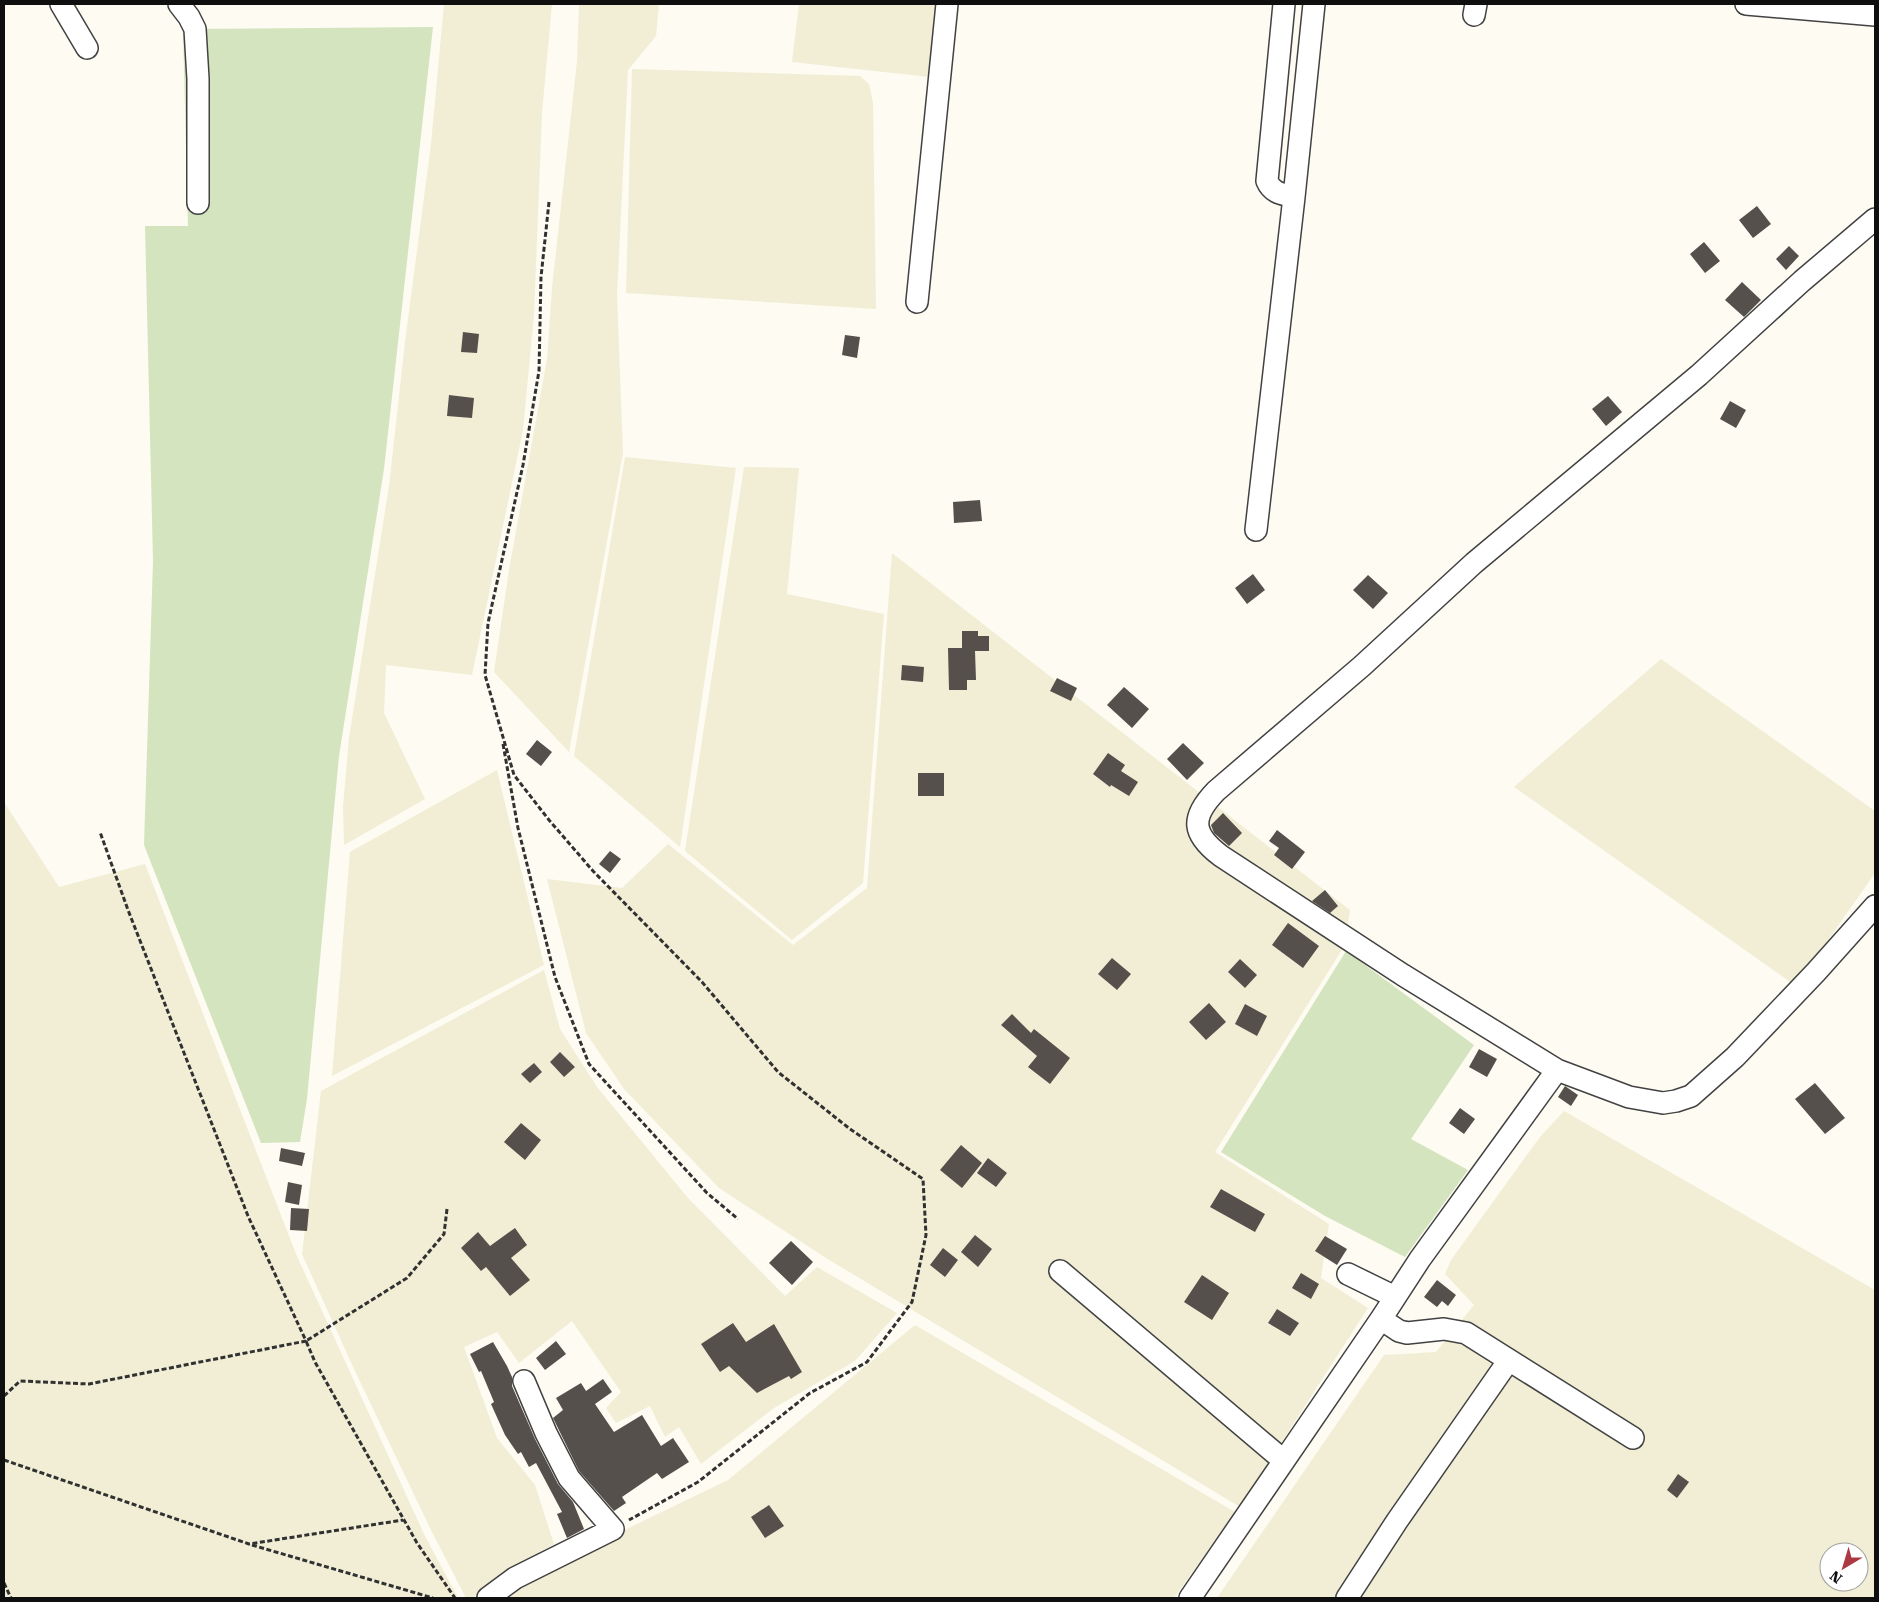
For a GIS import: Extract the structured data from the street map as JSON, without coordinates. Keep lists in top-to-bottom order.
{
  "north": "bottom left"
}
